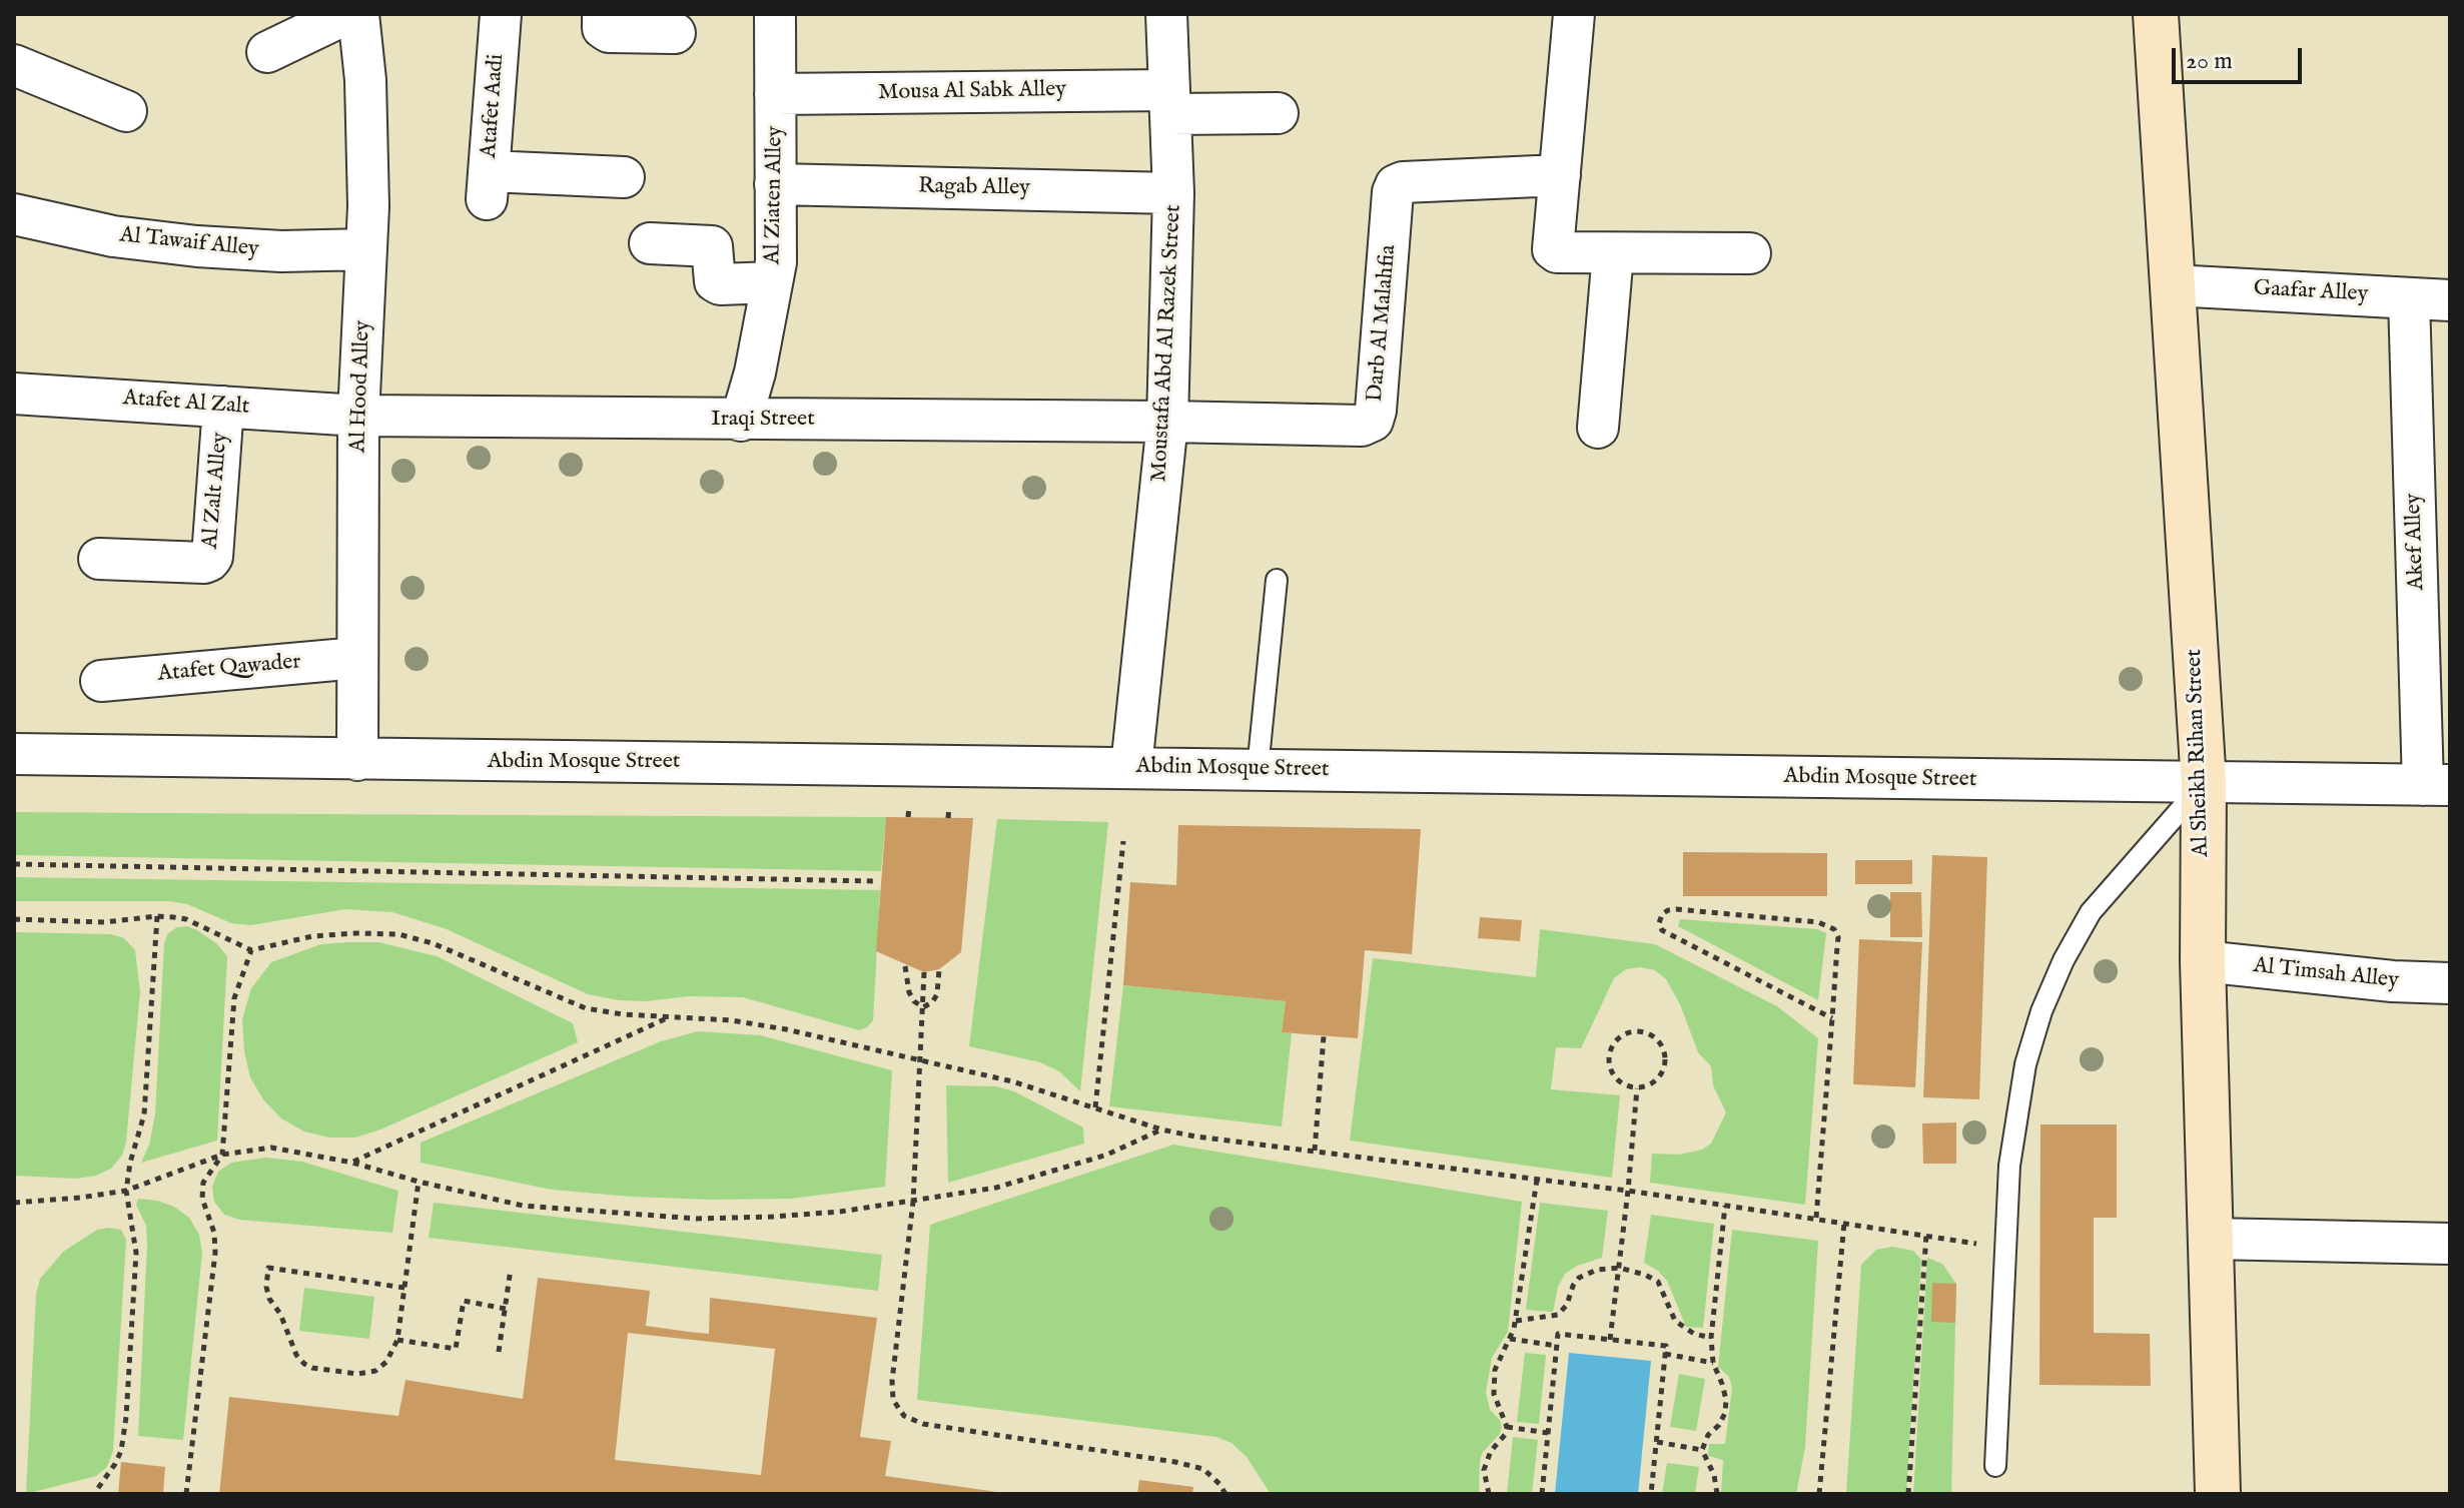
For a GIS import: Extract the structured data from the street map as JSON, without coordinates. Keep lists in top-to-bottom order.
{
  "streets": {
    "main road": ["Al Sheikh Rihan Street"],
    "street": [
      "Mousa Al Sabk Alley",
      "Atafet Aadi",
      "Ragab Alley",
      "Al Ziaten Alley",
      "Al Tawaif Alley",
      "Gaafar Alley",
      "Darb Al Malahfia",
      "Moustafa Abd Al Razek Street",
      "Al Hood Alley",
      "Atafet Al Zalt",
      "Iraqi Street",
      "Al Zalt Alley",
      "Akef Alley",
      "Atafet Qawader",
      "Abdin Mosque Street",
      "Al Timsah Alley"
    ]
  },
  "crossings": [
    ["Mousa Al Sabk Alley", "Al Ziaten Alley"],
    ["Mousa Al Sabk Alley", "Moustafa Abd Al Razek Street"],
    ["Ragab Alley", "Al Ziaten Alley"],
    ["Ragab Alley", "Moustafa Abd Al Razek Street"],
    ["Al Ziaten Alley", "Iraqi Street"],
    ["Al Tawaif Alley", "Al Hood Alley"],
    ["Gaafar Alley", "Akef Alley"],
    ["Gaafar Alley", "Al Sheikh Rihan Street"],
    ["Darb Al Malahfia", "Moustafa Abd Al Razek Street"],
    ["Darb Al Malahfia", "Iraqi Street"],
    ["Moustafa Abd Al Razek Street", "Iraqi Street"],
    ["Moustafa Abd Al Razek Street", "Abdin Mosque Street"],
    ["Al Hood Alley", "Atafet Al Zalt"],
    ["Al Hood Alley", "Iraqi Street"],
    ["Al Hood Alley", "Atafet Qawader"],
    ["Al Hood Alley", "Abdin Mosque Street"],
    ["Atafet Al Zalt", "Iraqi Street"],
    ["Atafet Al Zalt", "Al Zalt Alley"],
    ["Akef Alley", "Abdin Mosque Street"],
    ["Al Sheikh Rihan Street", "Abdin Mosque Street"],
    ["Al Sheikh Rihan Street", "Al Timsah Alley"]
  ],
  "scale_bar": "20 m"
}
